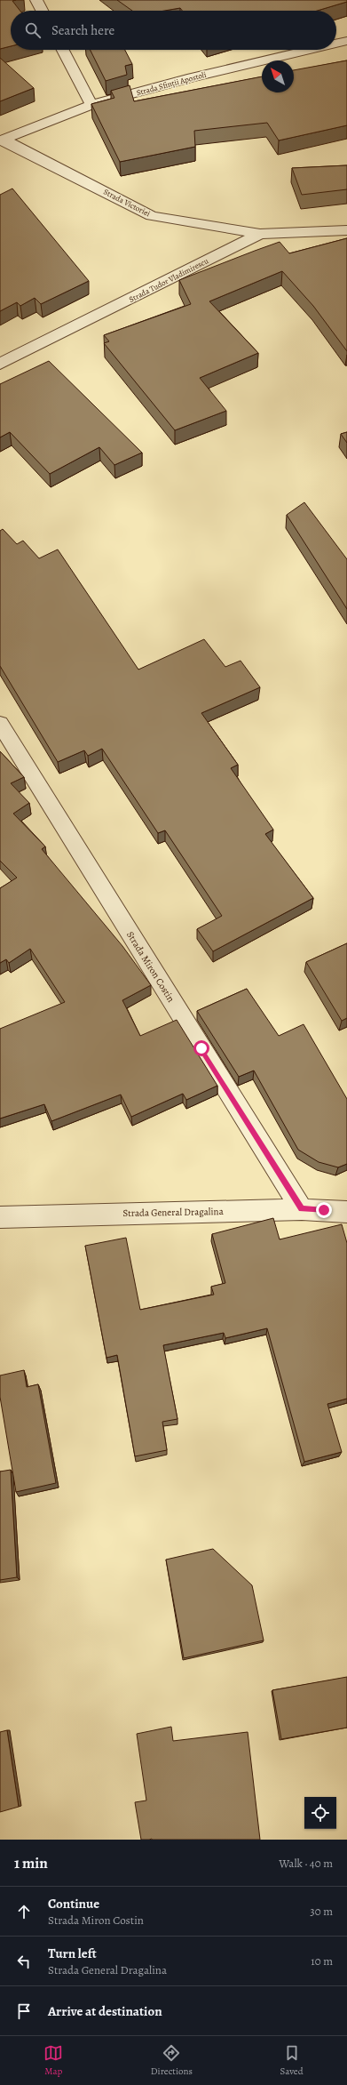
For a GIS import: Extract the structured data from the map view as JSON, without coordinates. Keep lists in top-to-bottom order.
{
  "streets": {
    "street": [
      "Strada Sfinții Apostoli",
      "Strada Victoriei",
      "Strada Tudor Vladimirescu",
      "Strada Miron Costin",
      "Strada General Dragalina"
    ]
  },
  "crossings": [
    ["Strada Sfinții Apostoli", "Strada Victoriei"],
    ["Strada Victoriei", "Strada Tudor Vladimirescu"],
    ["Strada Miron Costin", "Strada General Dragalina"]
  ],
  "north": "top left",
  "page": {
    "search": "Search here",
    "heading": ["1 min", "Walk · 40 m"],
    "list": [
      ["Continue", "Strada Miron Costin", "30 m"],
      ["Turn left", "Strada General Dragalina", "10 m"],
      "Arrive at destination"
    ],
    "nav": ["Map", "Directions", "Saved"]
  }
}
